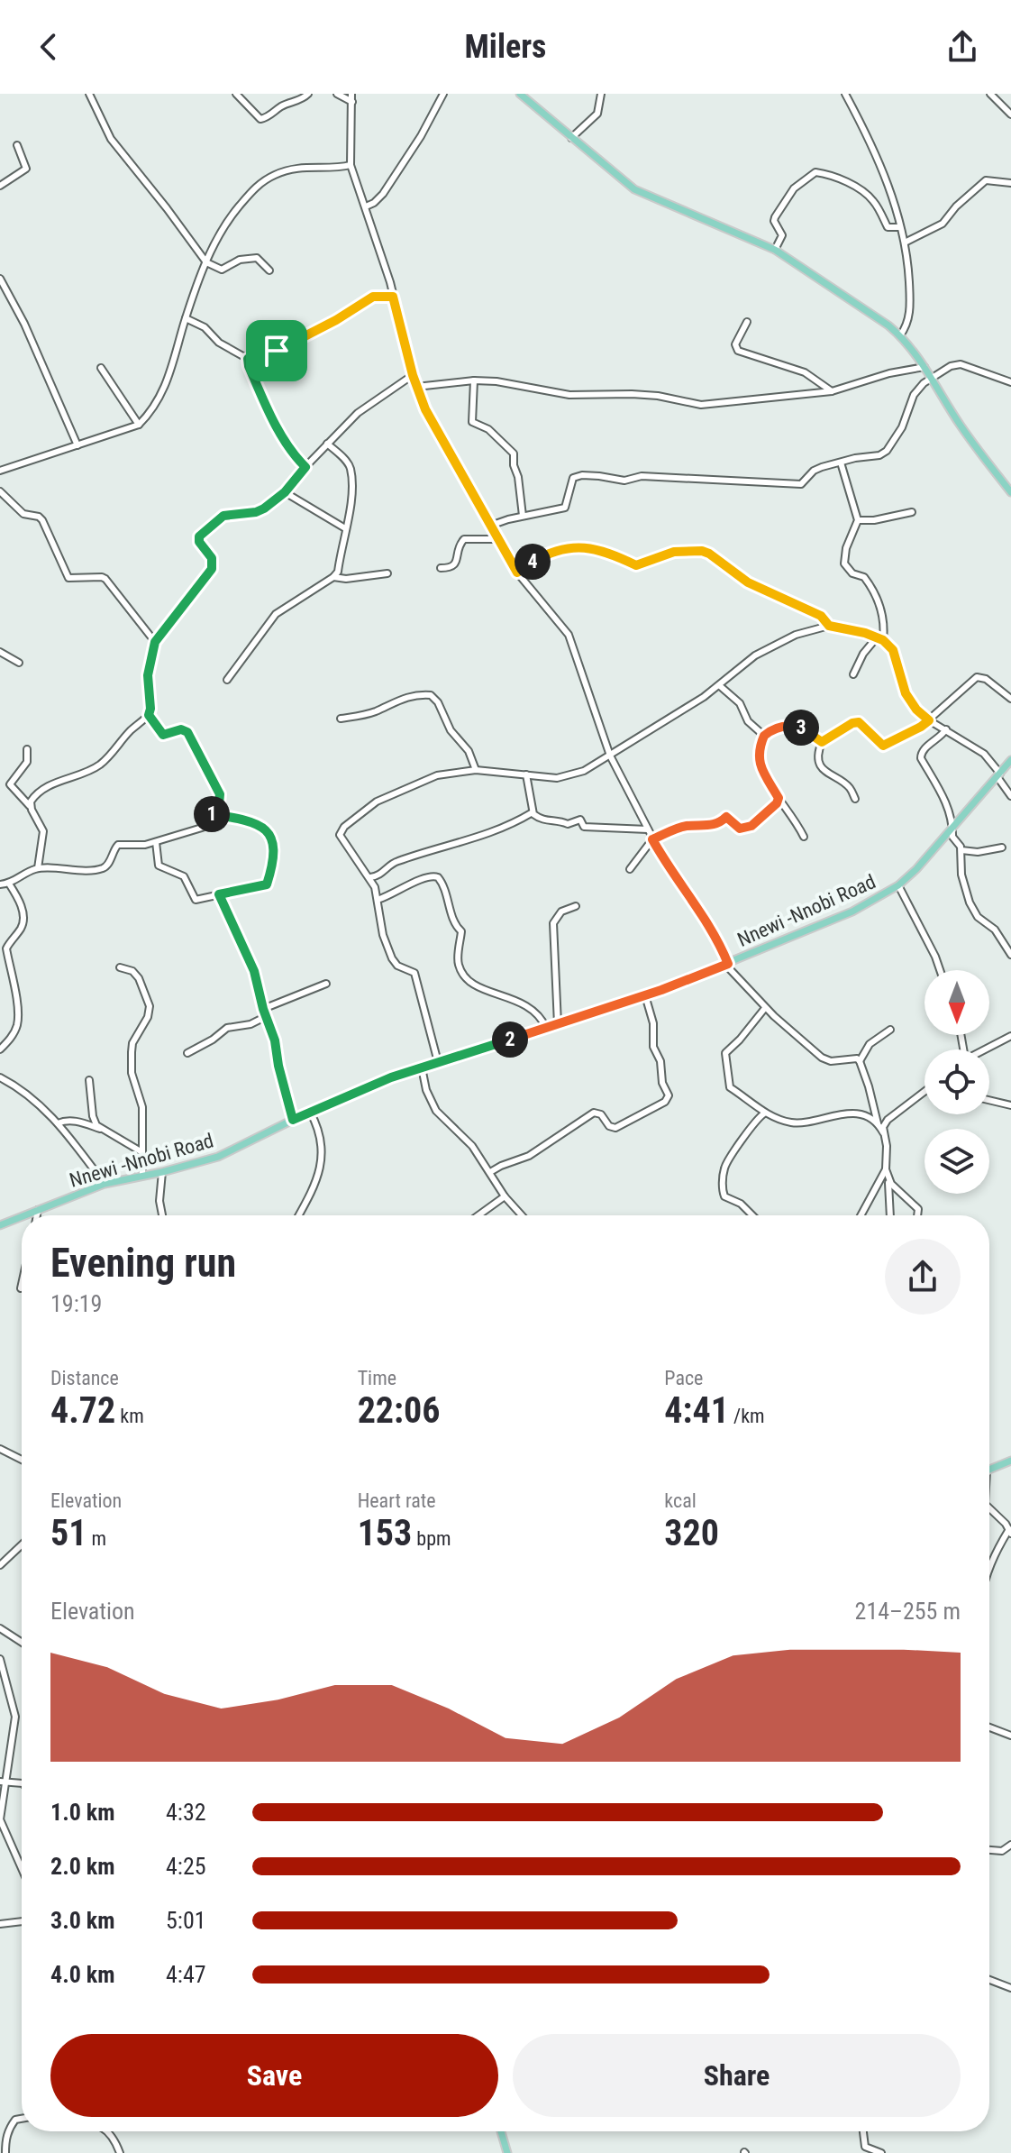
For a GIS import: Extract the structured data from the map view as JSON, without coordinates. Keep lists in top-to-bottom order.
{
  "streets": {
    "main road": ["Nnewi -Nnobi Road"]
  },
  "north": "bottom",
  "page": {
    "header": "Milers",
    "pins": [
      "4",
      "3",
      "1",
      "2"
    ],
    "heading": ["Evening run", "19:19"],
    "stats": [
      ["Distance", "4.72 km"],
      ["Time", "22:06"],
      ["Pace", "4:41 /km"],
      ["Elevation", "51 m"],
      ["Heart rate", "153 bpm"],
      ["kcal", "320"]
    ],
    "chart": ["Elevation", "214–255 m"],
    "list": [
      {
        "name": "1.0 km",
        "note": "4:32"
      },
      {
        "name": "2.0 km",
        "note": "4:25"
      },
      {
        "name": "3.0 km",
        "note": "5:01"
      },
      {
        "name": "4.0 km",
        "note": "4:47"
      }
    ],
    "buttons": ["Save", "Share"]
  }
}
